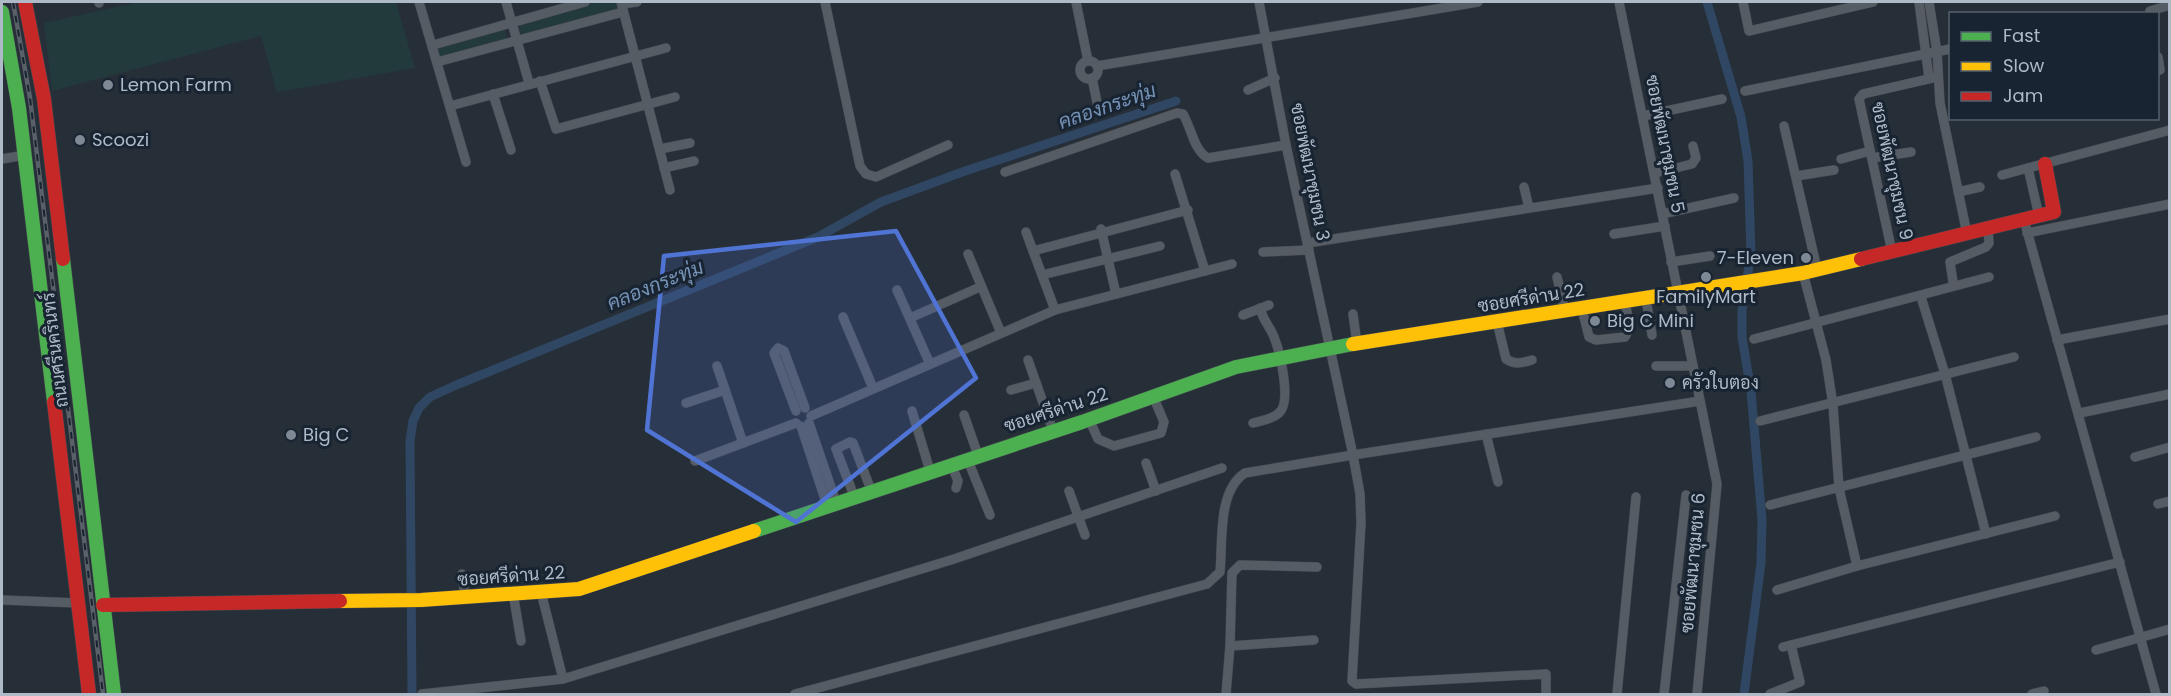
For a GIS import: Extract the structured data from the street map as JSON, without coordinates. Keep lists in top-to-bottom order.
{
  "streets": {
    "street": [
      "ซอยพัฒนาชุมชน 5",
      "ซอยพัฒนาชุมชน 9",
      "ซอยพัฒนาชุมชน 3",
      "ซอยศรีด่าน 22",
      "ถนนศรีนครินทร์",
      "ซอยพัฒนาชุมชน 6"
    ]
  },
  "crossings": [
    ["ซอยพัฒนาชุมชน 5", "ซอยศรีด่าน 22"],
    ["ซอยพัฒนาชุมชน 5", "ซอยพัฒนาชุมชน 6"],
    ["ซอยพัฒนาชุมชน 9", "ซอยศรีด่าน 22"],
    ["ซอยพัฒนาชุมชน 3", "ซอยศรีด่าน 22"],
    ["ซอยศรีด่าน 22", "ถนนศรีนครินทร์"],
    ["ซอยศรีด่าน 22", "ซอยพัฒนาชุมชน 6"]
  ],
  "water": ["คลองกระทุ่ม"],
  "places": [
    "Lemon Farm",
    "Scoozi",
    "7-Eleven",
    "FamilyMart",
    "Big C Mini",
    "ครัวใบตอง",
    "Big C"
  ],
  "legend": ["Fast", "Slow", "Jam"]
}
